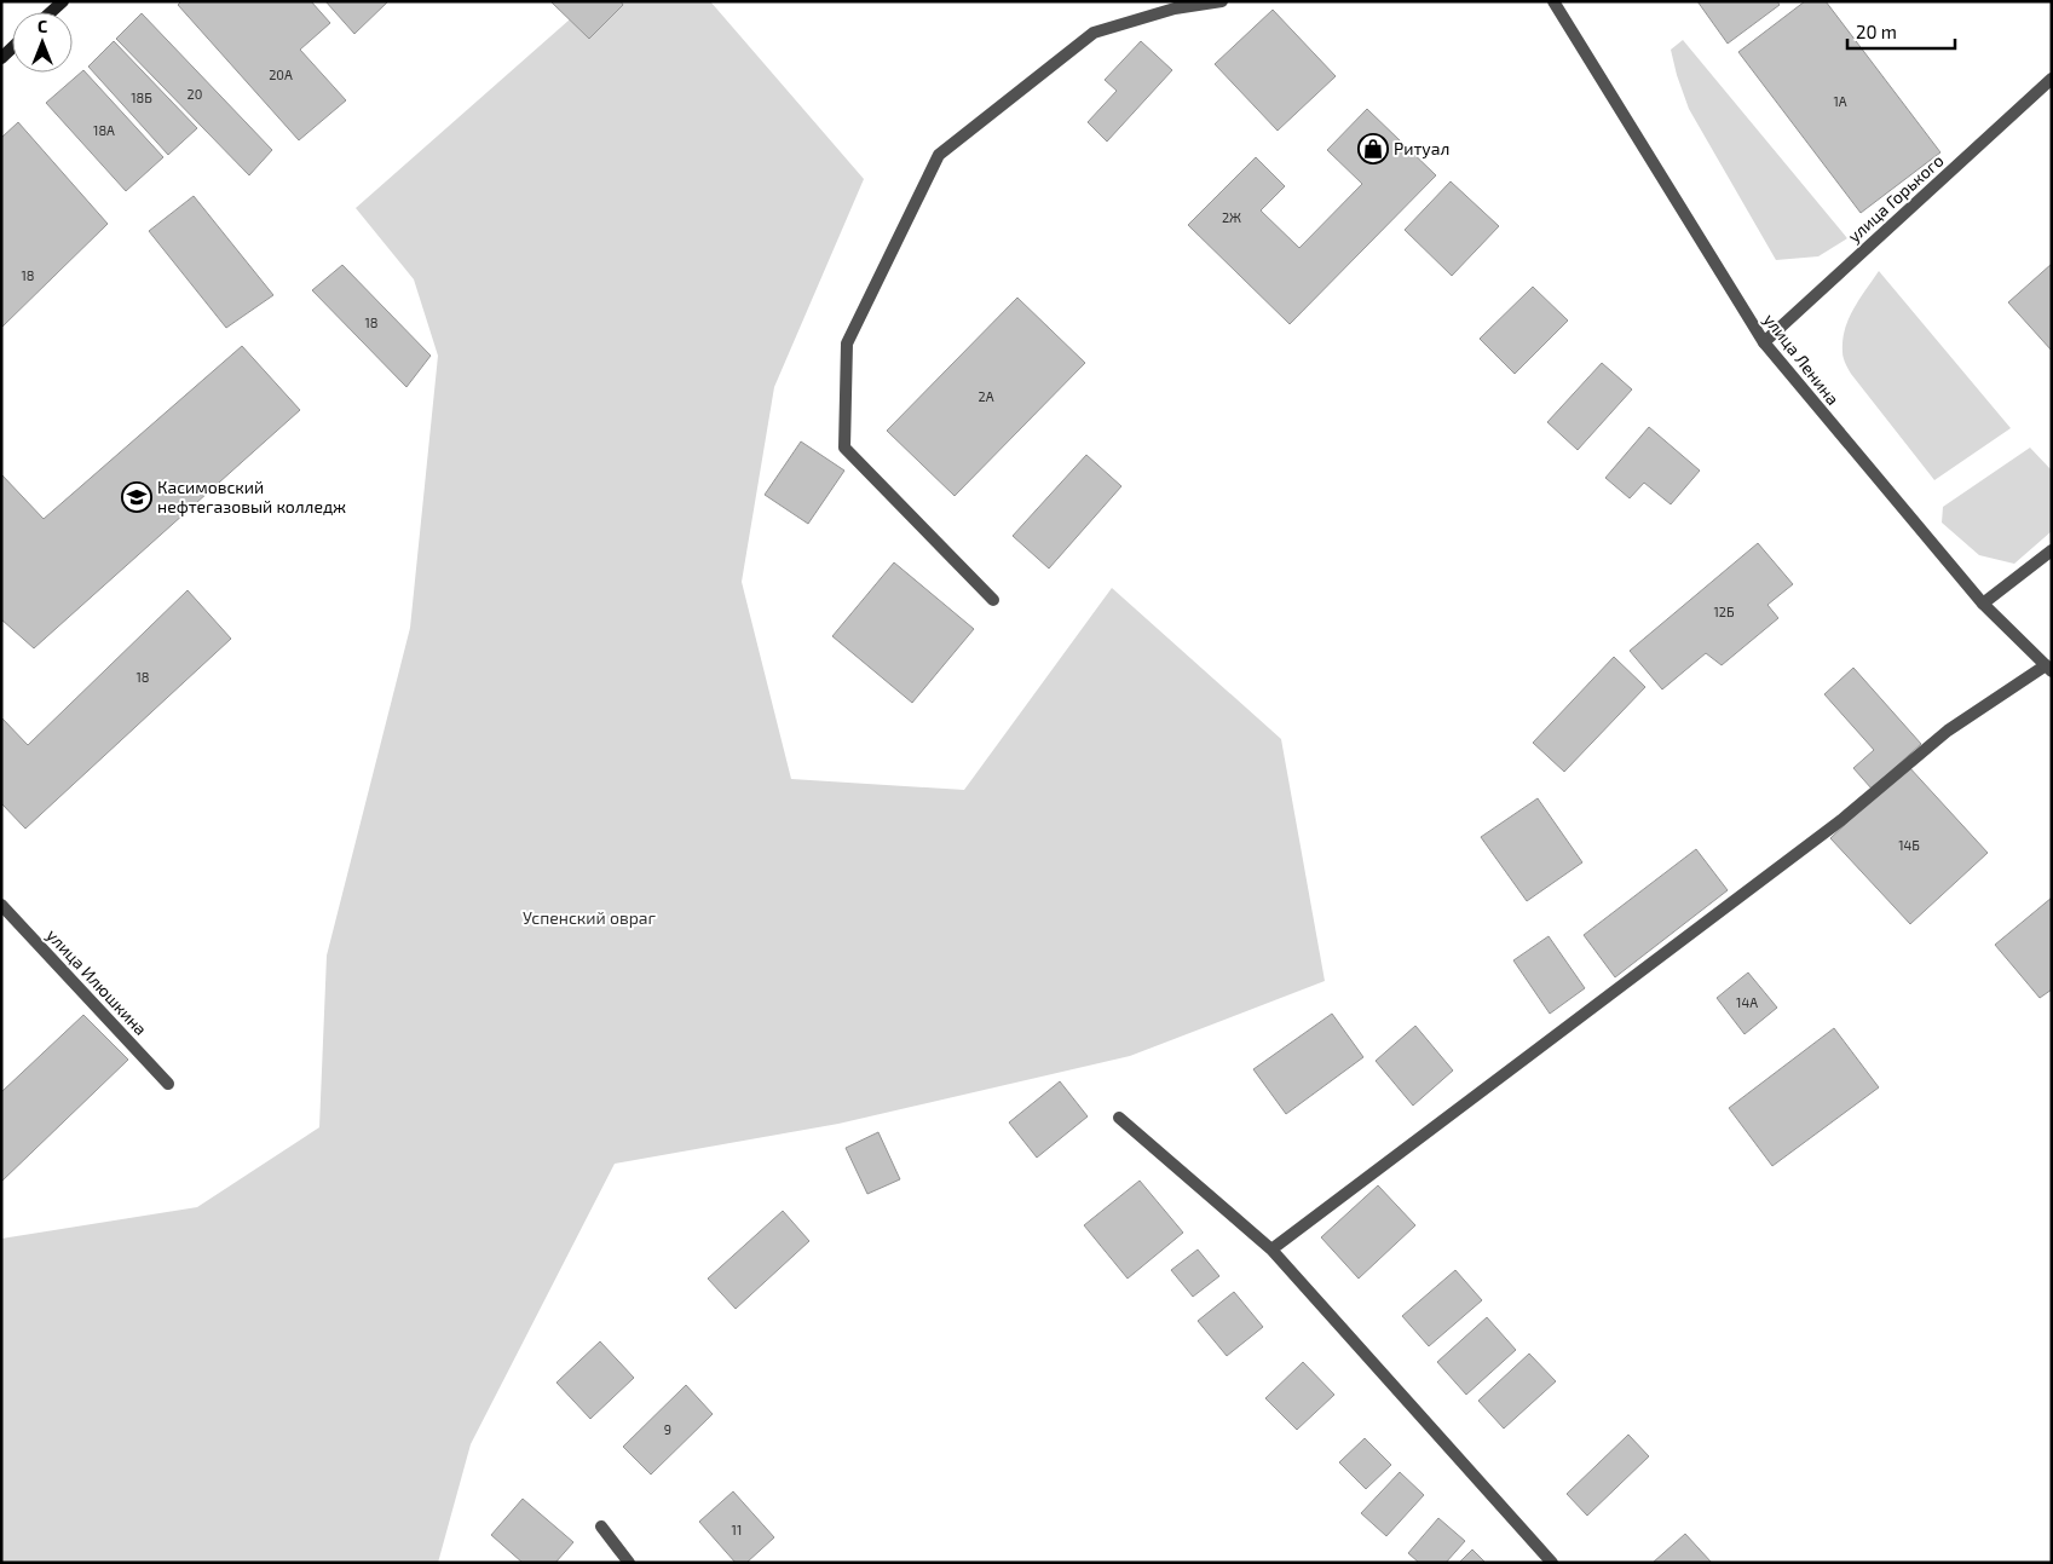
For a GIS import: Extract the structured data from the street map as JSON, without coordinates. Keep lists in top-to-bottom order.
{
  "streets": {
    "street": ["улица Горького", "улица Ленина", "улица Илюшкина"]
  },
  "crossings": [
    ["улица Горького", "улица Ленина"]
  ],
  "parks": ["Успенский овраг"],
  "places": {
    "shop": ["Ритуал"],
    "school or university": ["Касимовский нефтегазовый колледж"]
  },
  "house_numbers": [
    "20А",
    "20",
    "18Б",
    "1А",
    "18А",
    "2Ж",
    "18",
    "18",
    "2А",
    "12Б",
    "18",
    "14Б",
    "14А",
    "9",
    "11"
  ],
  "scale_bar": "20 m",
  "north": "top"
}
